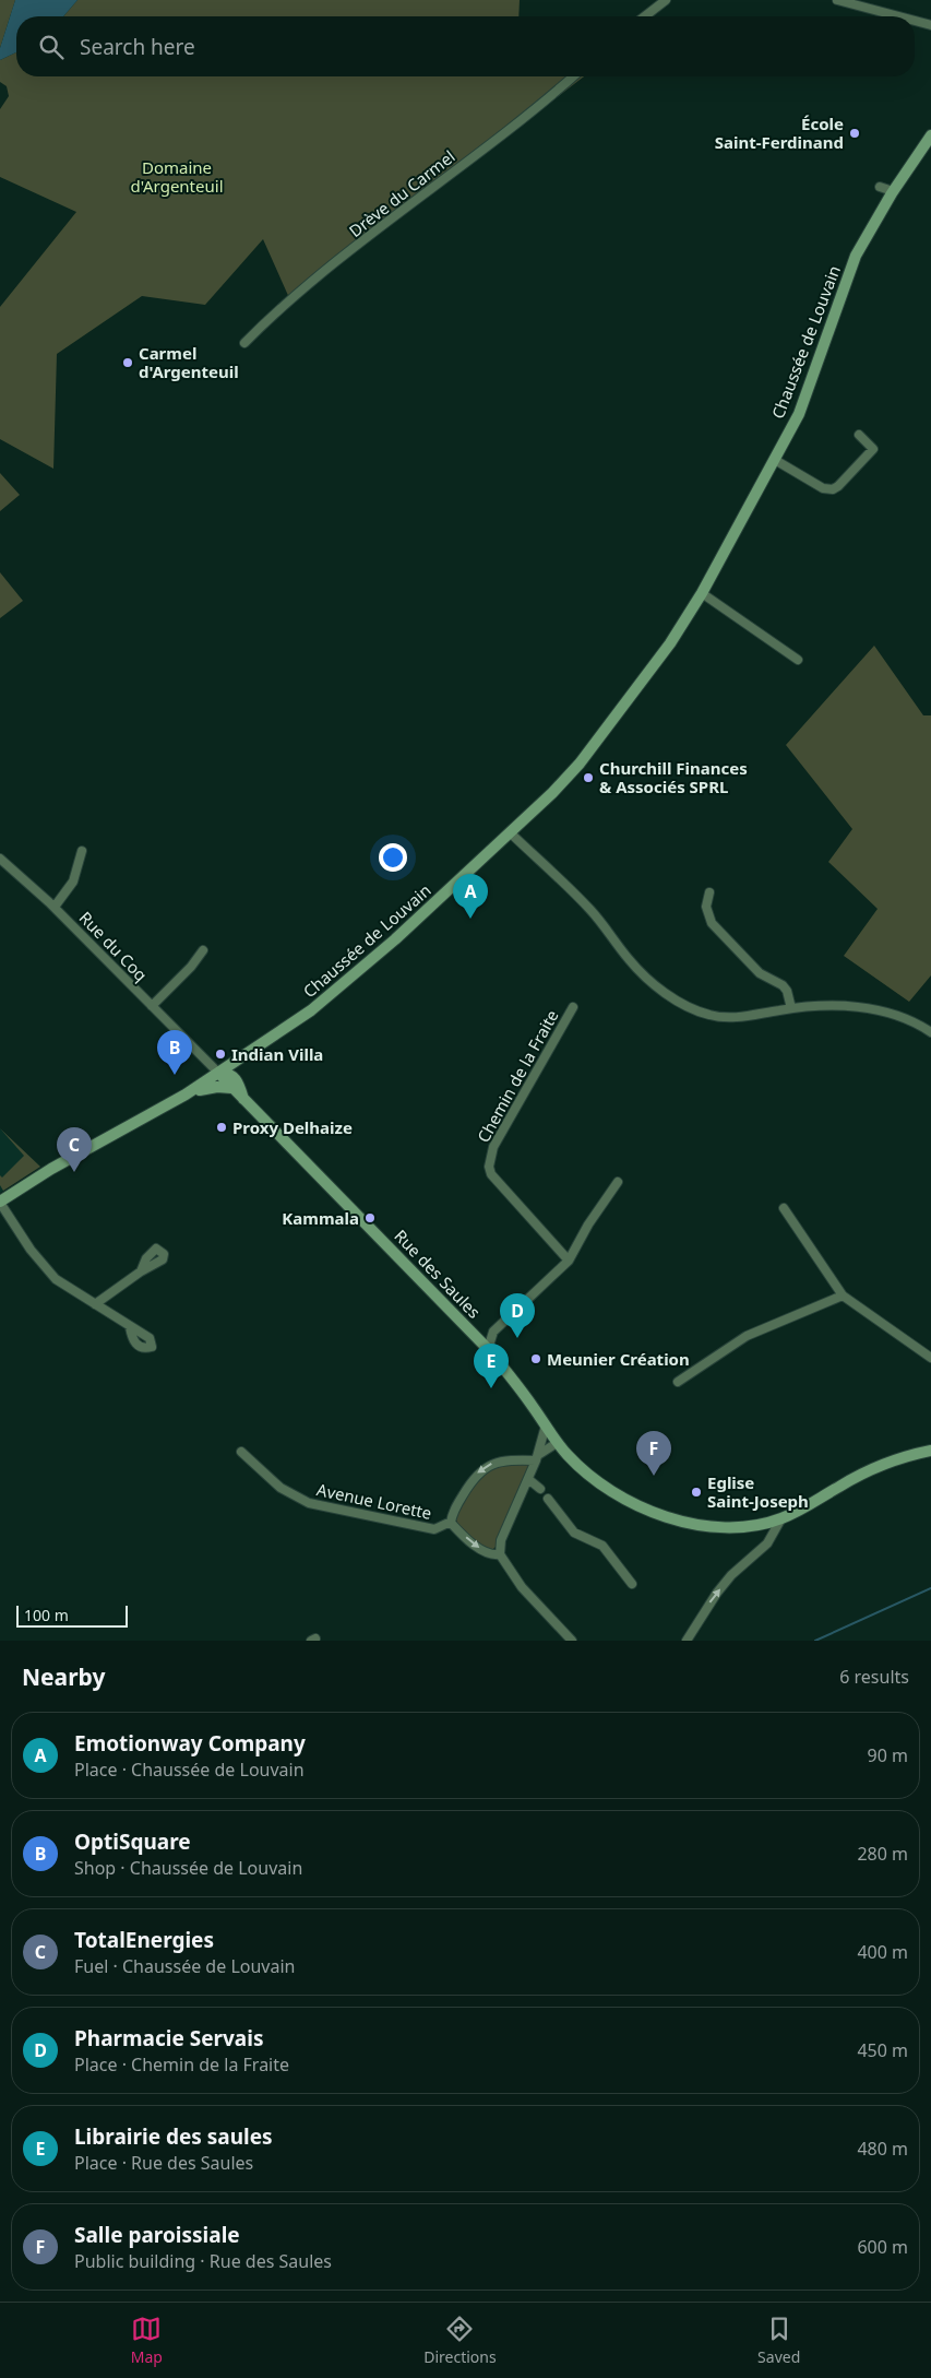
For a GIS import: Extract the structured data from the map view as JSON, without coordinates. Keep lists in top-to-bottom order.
{
  "streets": {
    "main road": ["Chaussée de Louvain", "Rue des Saules"],
    "street": [
      "Drève du Carmel",
      "Rue du Coq",
      "Chemin de la Fraite",
      "Avenue Lorette"
    ]
  },
  "crossings": [
    ["Chaussée de Louvain", "Rue du Coq"],
    ["Chaussée de Louvain", "Rue des Saules"],
    ["Rue du Coq", "Rue des Saules"]
  ],
  "parks": ["Domaine d'Argenteuil"],
  "places": [
    "École Saint-Ferdinand",
    "Carmel d'Argenteuil",
    "Churchill Finances & Associés SPRL",
    "Indian Villa",
    "Proxy Delhaize",
    "Kammala",
    "Meunier Création",
    "Eglise Saint-Joseph"
  ],
  "scale_bar": "100 m",
  "page": {
    "search": "Search here",
    "pins": [
      "A",
      "B",
      "C",
      "D",
      "E",
      "F"
    ],
    "scale": "100 m",
    "heading": ["Nearby", "6 results"],
    "list": [
      {
        "mark": "A",
        "name": "Emotionway Company",
        "note": "Place · Chaussée de Louvain",
        "value": "90 m"
      },
      {
        "mark": "B",
        "name": "OptiSquare",
        "note": "Shop · Chaussée de Louvain",
        "value": "280 m"
      },
      {
        "mark": "C",
        "name": "TotalEnergies",
        "note": "Fuel · Chaussée de Louvain",
        "value": "400 m"
      },
      {
        "mark": "D",
        "name": "Pharmacie Servais",
        "note": "Place · Chemin de la Fraite",
        "value": "450 m"
      },
      {
        "mark": "E",
        "name": "Librairie des saules",
        "note": "Place · Rue des Saules",
        "value": "480 m"
      },
      {
        "mark": "F",
        "name": "Salle paroissiale",
        "note": "Public building · Rue des Saules",
        "value": "600 m"
      }
    ],
    "nav": ["Map", "Directions", "Saved"]
  }
}
